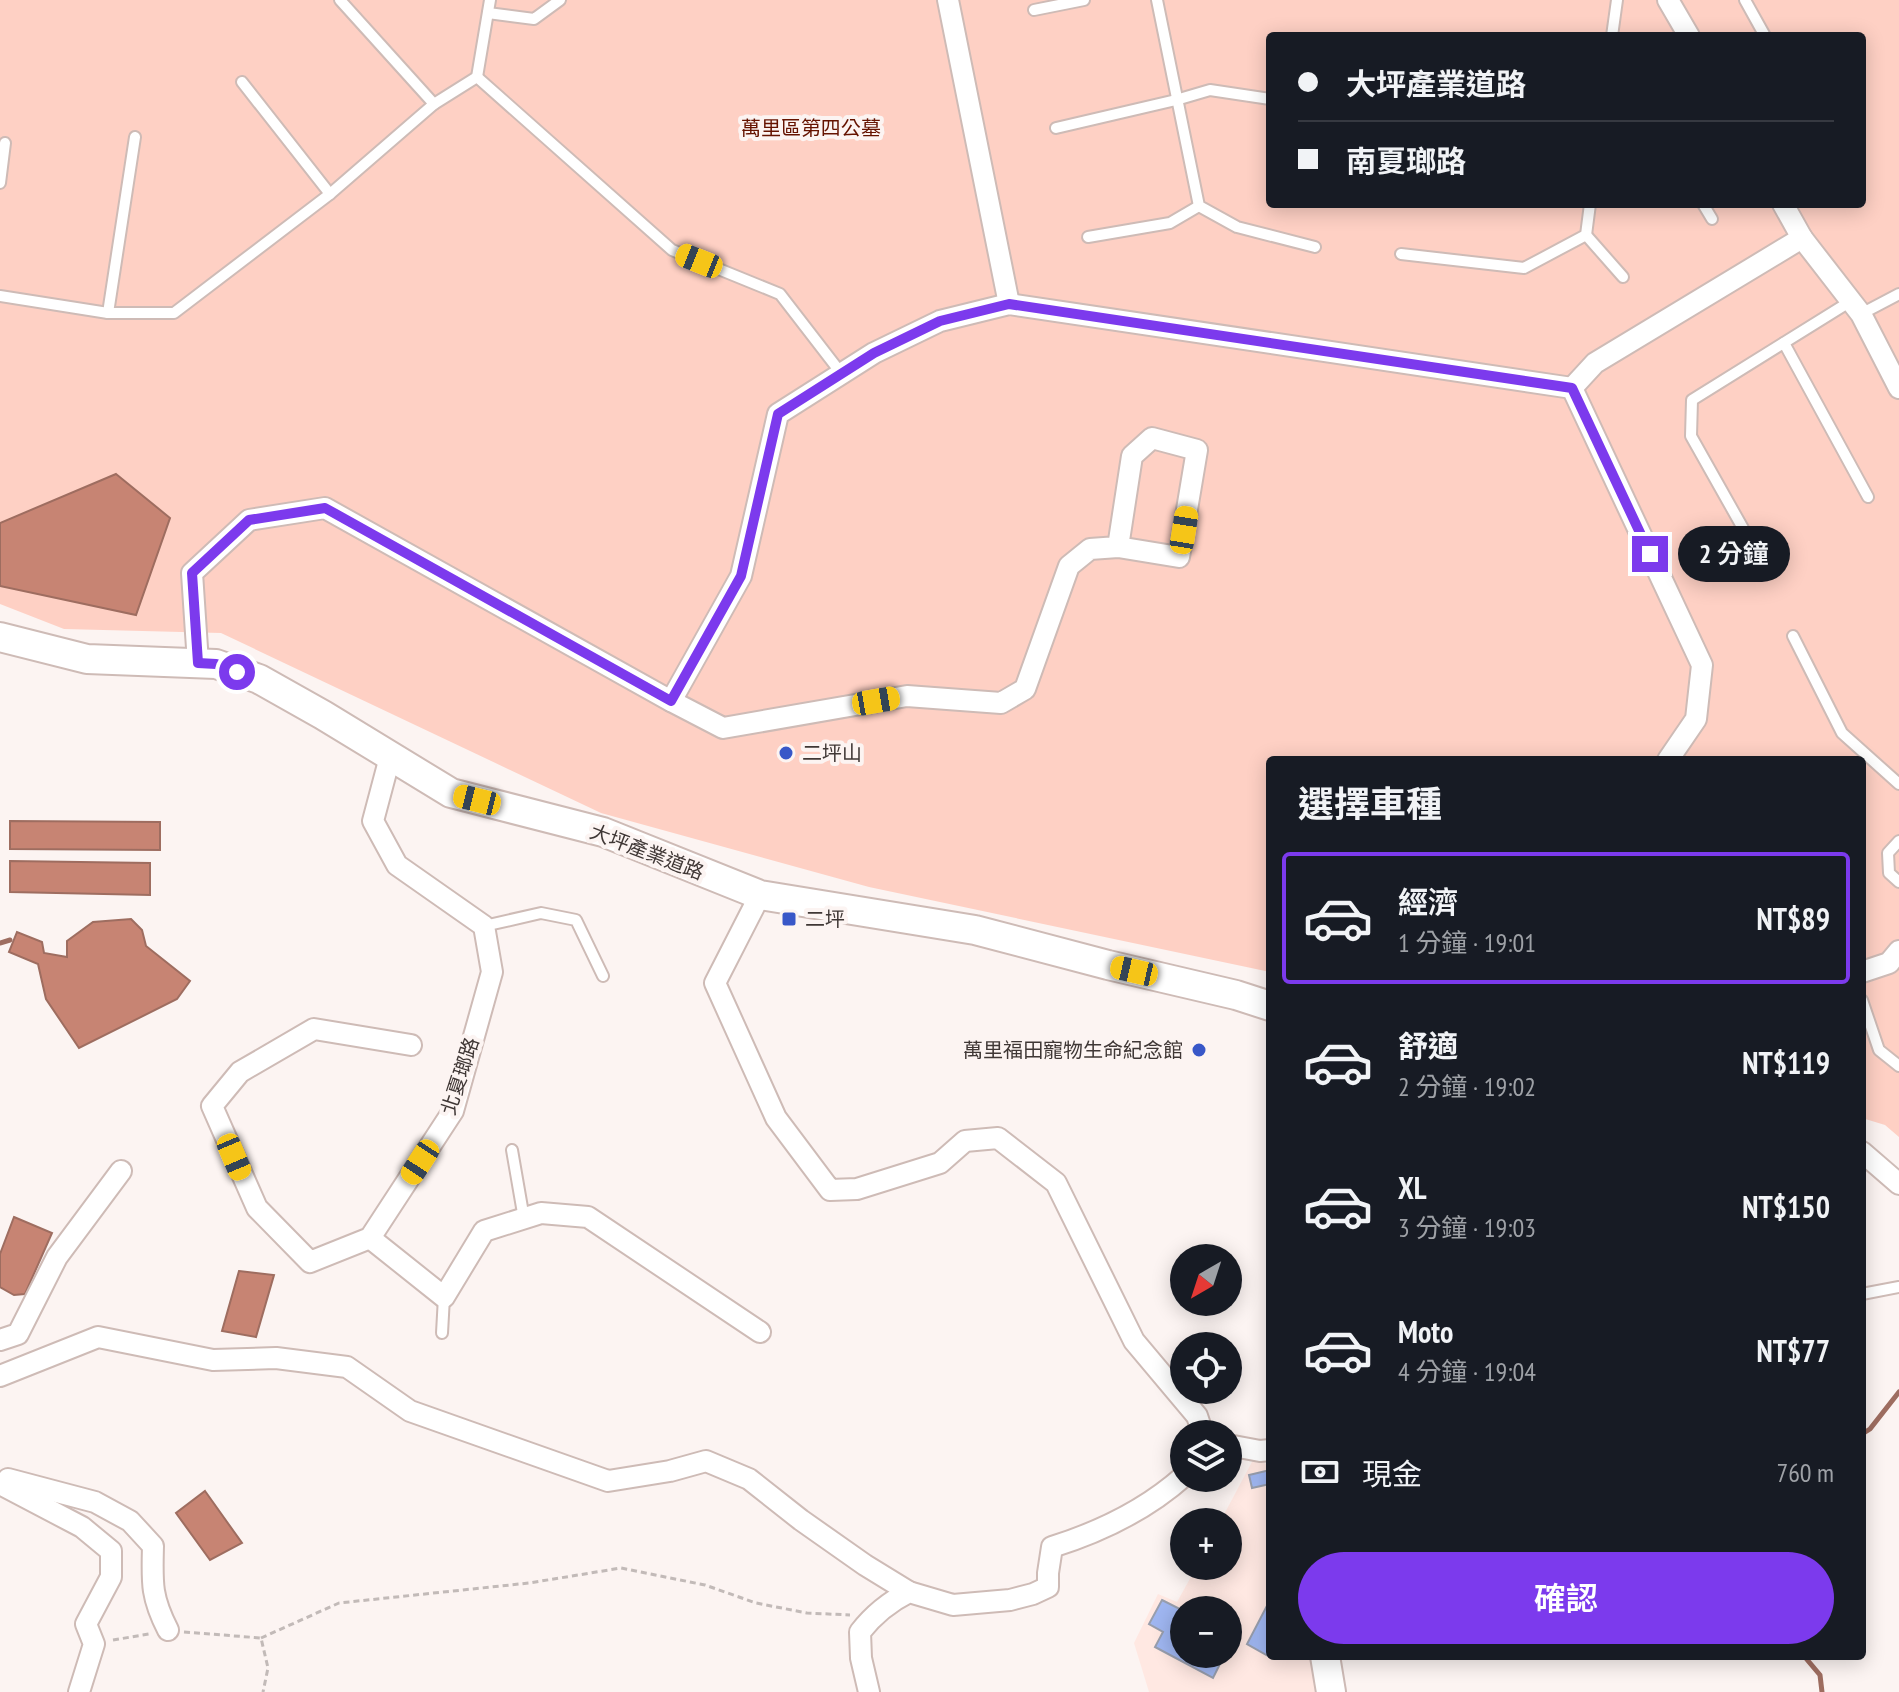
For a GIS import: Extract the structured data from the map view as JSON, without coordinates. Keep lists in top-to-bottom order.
{
  "streets": {
    "street": ["大坪產業道路", "北夏瑯路"]
  },
  "parks": ["萬里區第四公墓"],
  "places": {
    "other": ["二坪山", "萬里福田寵物生命紀念館"],
    "transit": ["二坪"]
  },
  "north": "bottom left",
  "page": {
    "banner": ["大坪產業道路", "南夏瑯路"],
    "bubble": "2 分鐘",
    "heading": "選擇車種",
    "list": [
      {
        "name": "經濟",
        "note": "1 分鐘 · 19:01",
        "value": "NT$89"
      },
      {
        "name": "舒適",
        "note": "2 分鐘 · 19:02",
        "value": "NT$119"
      },
      {
        "name": "XL",
        "note": "3 分鐘 · 19:03",
        "value": "NT$150"
      },
      {
        "name": "Moto",
        "note": "4 分鐘 · 19:04",
        "value": "NT$77"
      }
    ],
    "map_buttons": ["+", "−"],
    "pay": ["現金", "760 m"],
    "buttons": "確認"
  }
}
